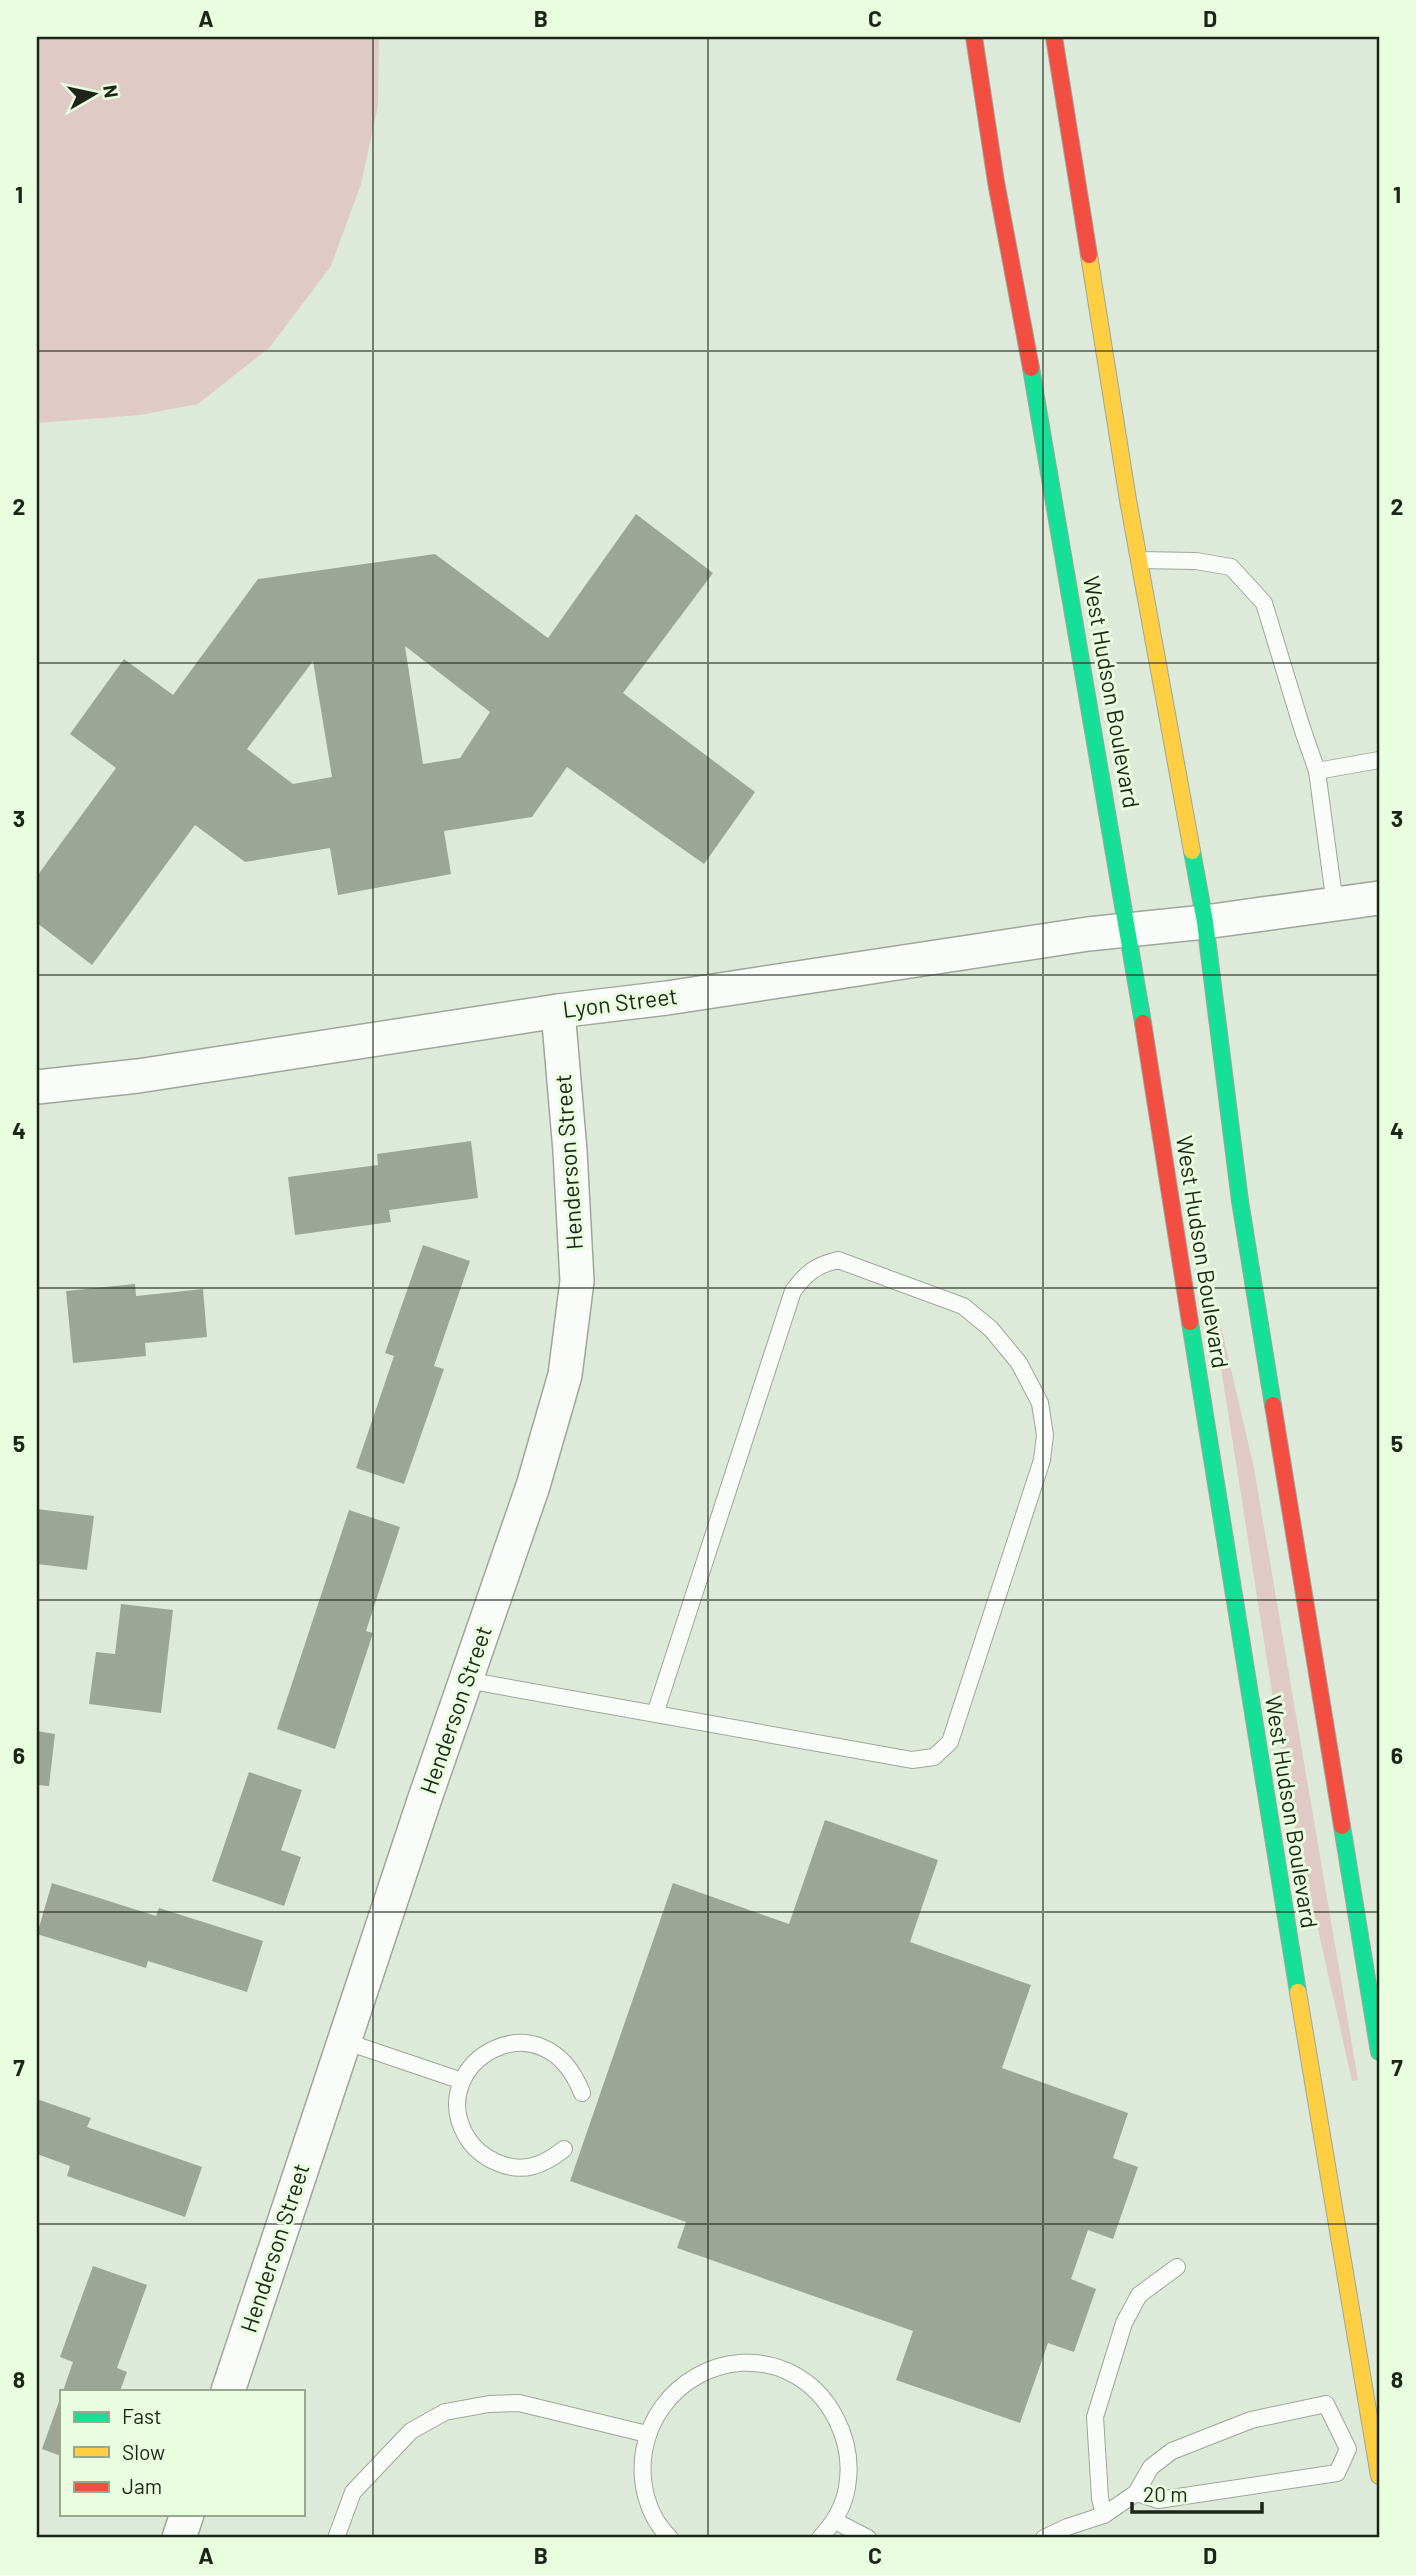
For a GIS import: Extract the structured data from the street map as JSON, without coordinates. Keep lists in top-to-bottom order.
{
  "streets": {
    "main road": ["West Hudson Boulevard"],
    "street": ["Lyon Street", "Henderson Street"]
  },
  "crossings": [
    ["West Hudson Boulevard", "Lyon Street"],
    ["Lyon Street", "Henderson Street"]
  ],
  "legend": ["Fast", "Slow", "Jam"],
  "scale_bar": "20 m",
  "north": "right",
  "grid": {
    "columns": [
      "A",
      "B",
      "C",
      "D"
    ],
    "rows": [
      "1",
      "2",
      "3",
      "4",
      "5",
      "6",
      "7",
      "8"
    ]
  }
}
